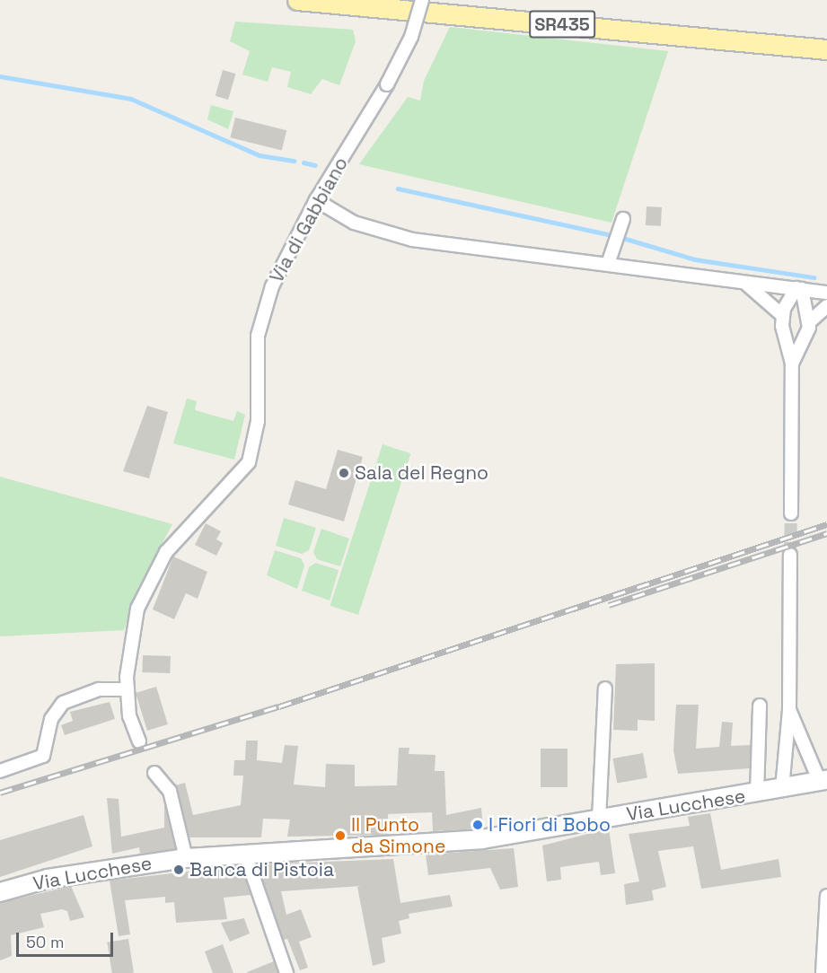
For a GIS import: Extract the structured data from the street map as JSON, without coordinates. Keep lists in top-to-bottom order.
{
  "streets": {
    "main road": ["SR435"],
    "street": ["Via di Gabbiano", "Via Lucchese"]
  },
  "places": [
    "Sala del Regno",
    "I Fiori di Bobo",
    "Il Punto da Simone",
    "Banca di Pistoia"
  ],
  "scale_bar": "50 m"
}
